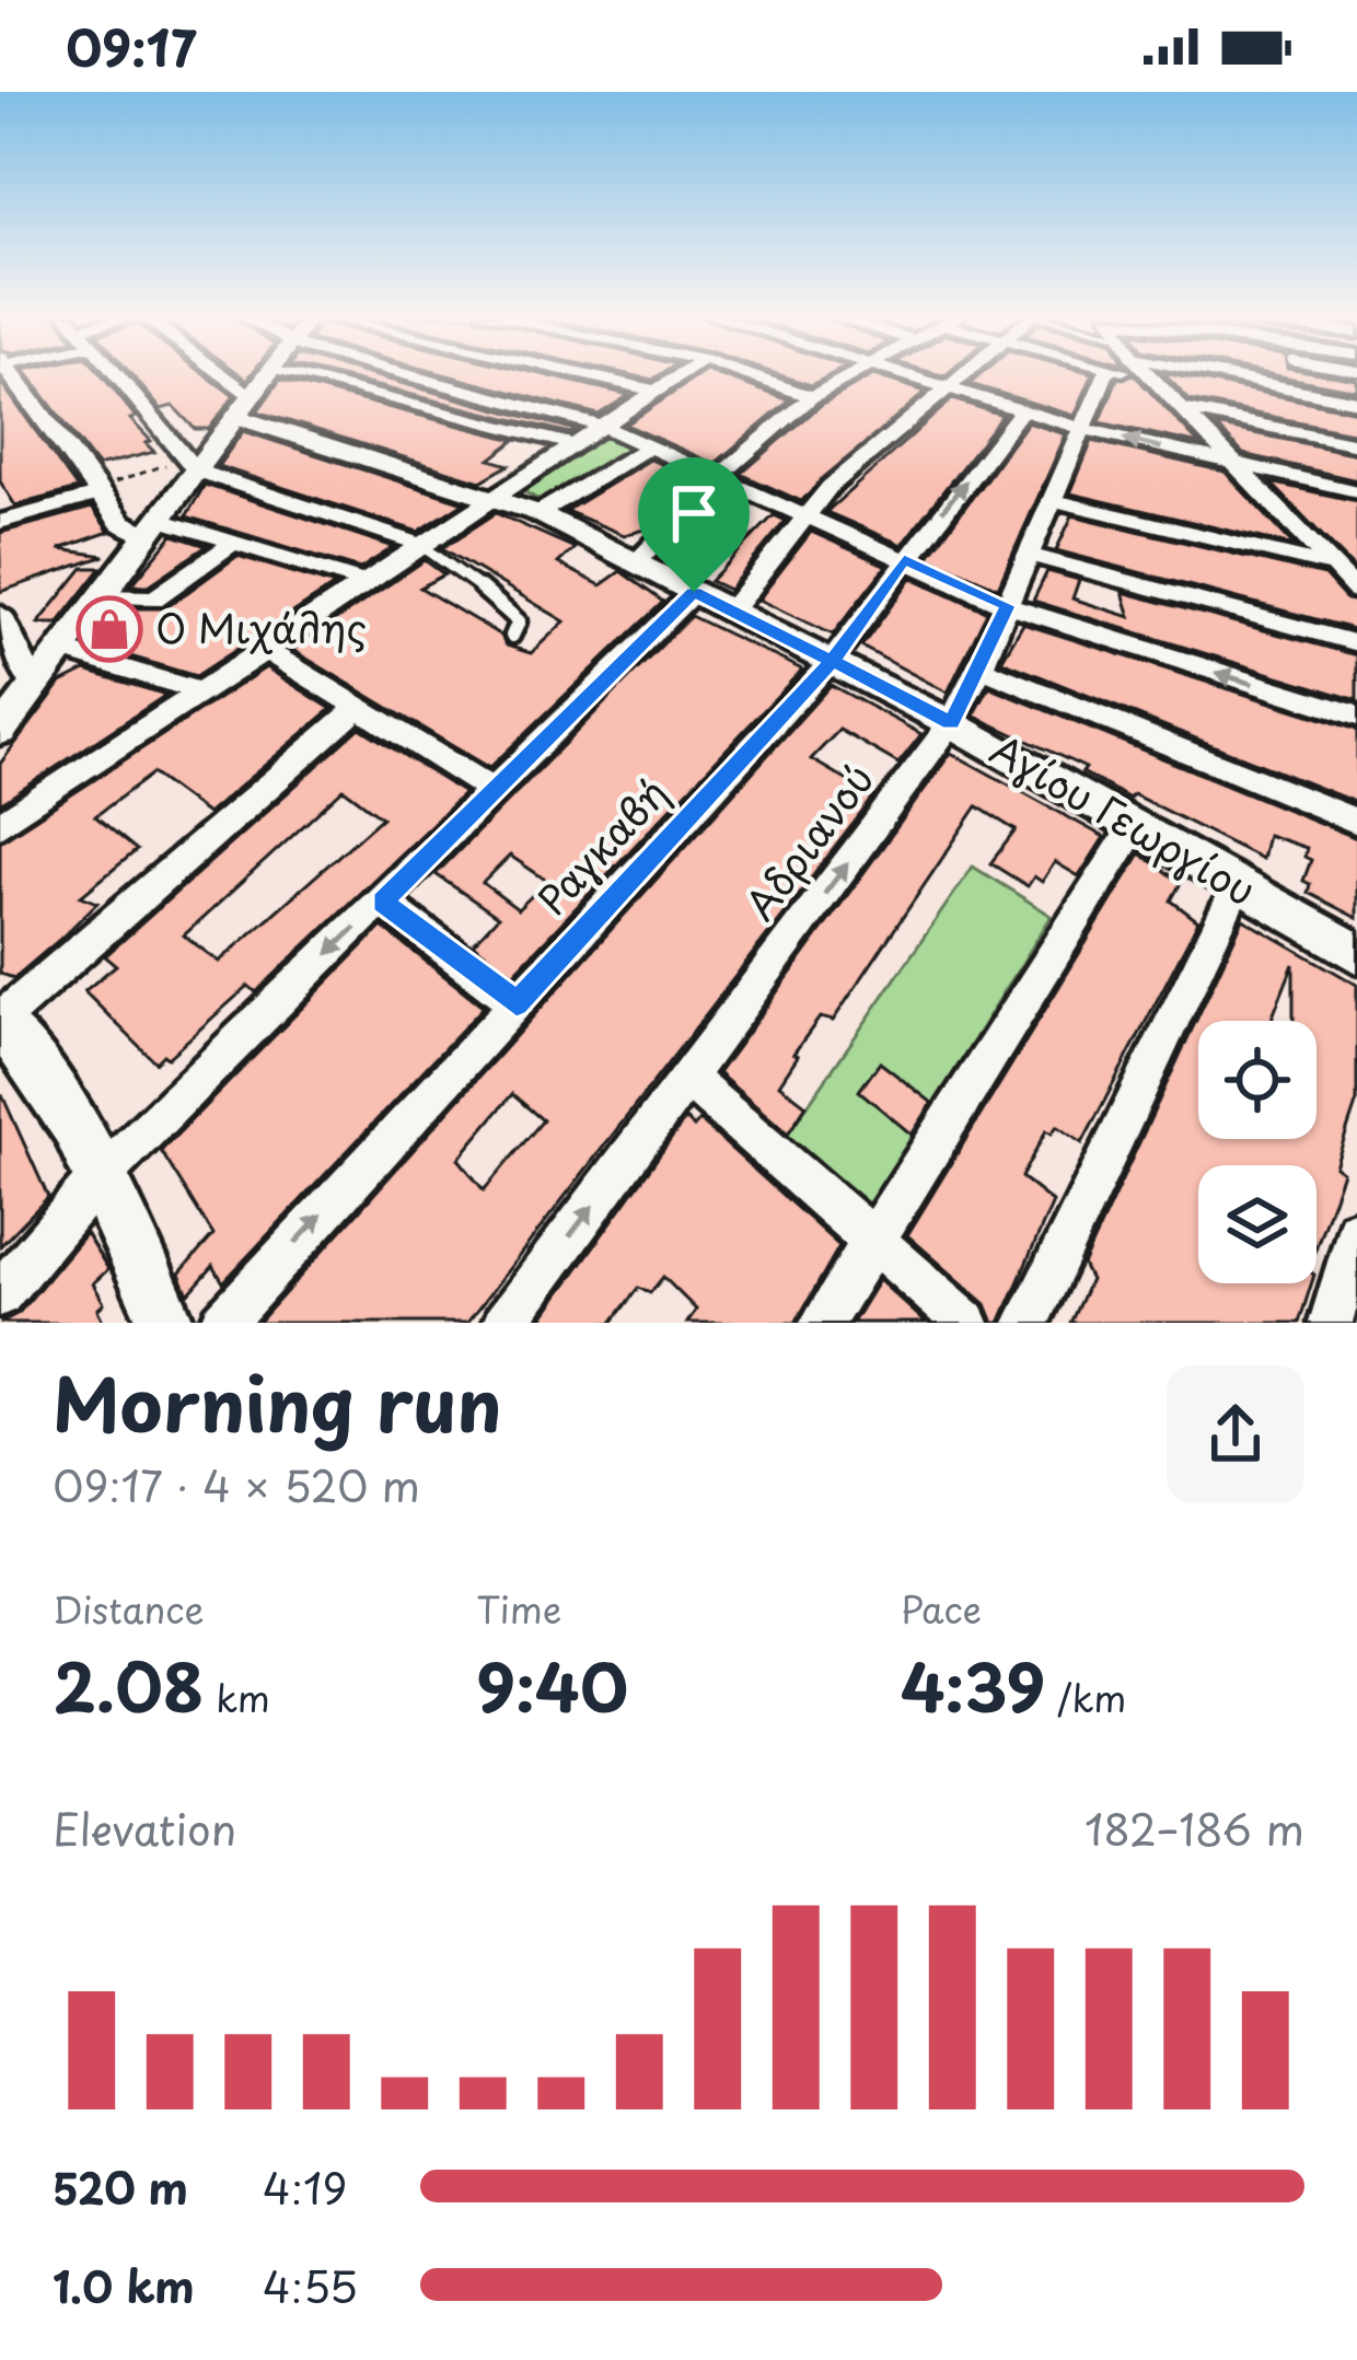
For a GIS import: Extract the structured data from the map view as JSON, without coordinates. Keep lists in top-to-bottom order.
{
  "streets": {
    "street": ["Αγίου Γεωργίου", "Αδριανού", "Ραγκαβή"]
  },
  "crossings": [
    ["Αγίου Γεωργίου", "Αδριανού"],
    ["Αγίου Γεωργίου", "Ραγκαβή"]
  ],
  "places": {
    "shop": ["Ο Μιχάλης"]
  },
  "page": {
    "status": "09:17",
    "heading": ["Morning run", "09:17 · 4 × 520 m"],
    "stats": [
      ["Distance", "2.08 km"],
      ["Time", "9:40"],
      ["Pace", "4:39 /km"]
    ],
    "chart": ["Elevation", "182–186 m"],
    "list": [
      {
        "name": "520 m",
        "note": "4:19"
      },
      {
        "name": "1.0 km",
        "note": "4:55"
      }
    ]
  }
}
